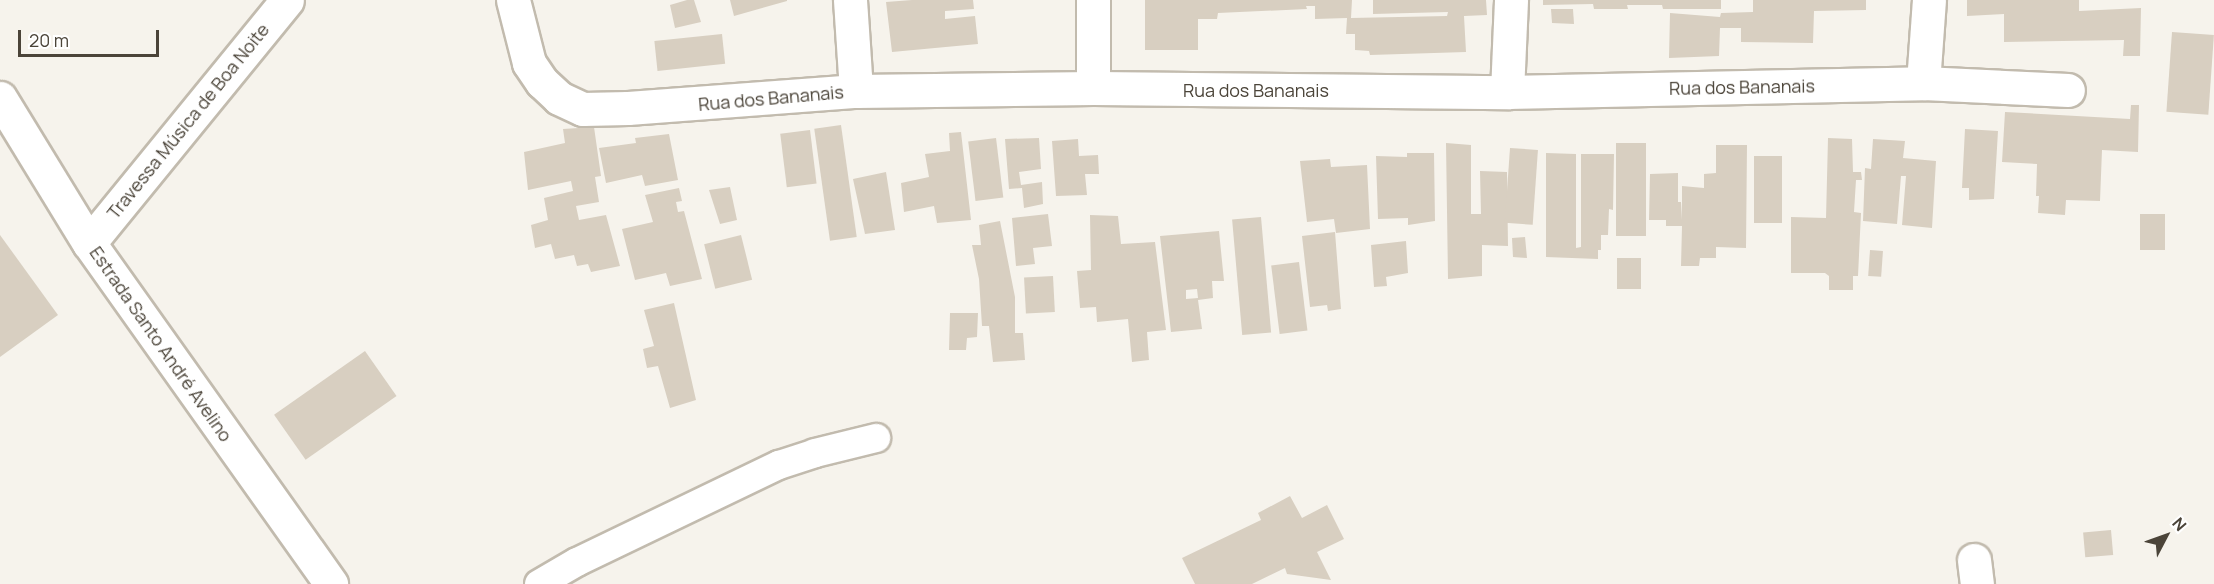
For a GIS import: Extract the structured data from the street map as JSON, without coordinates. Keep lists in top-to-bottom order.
{
  "streets": {
    "street": ["Rua dos Bananais", "Travessa Música de Boa Noite", "Estrada Santo André Avelino"]
  },
  "crossings": [
    ["Travessa Música de Boa Noite", "Estrada Santo André Avelino"]
  ],
  "scale_bar": "20 m",
  "north": "top right"
}
